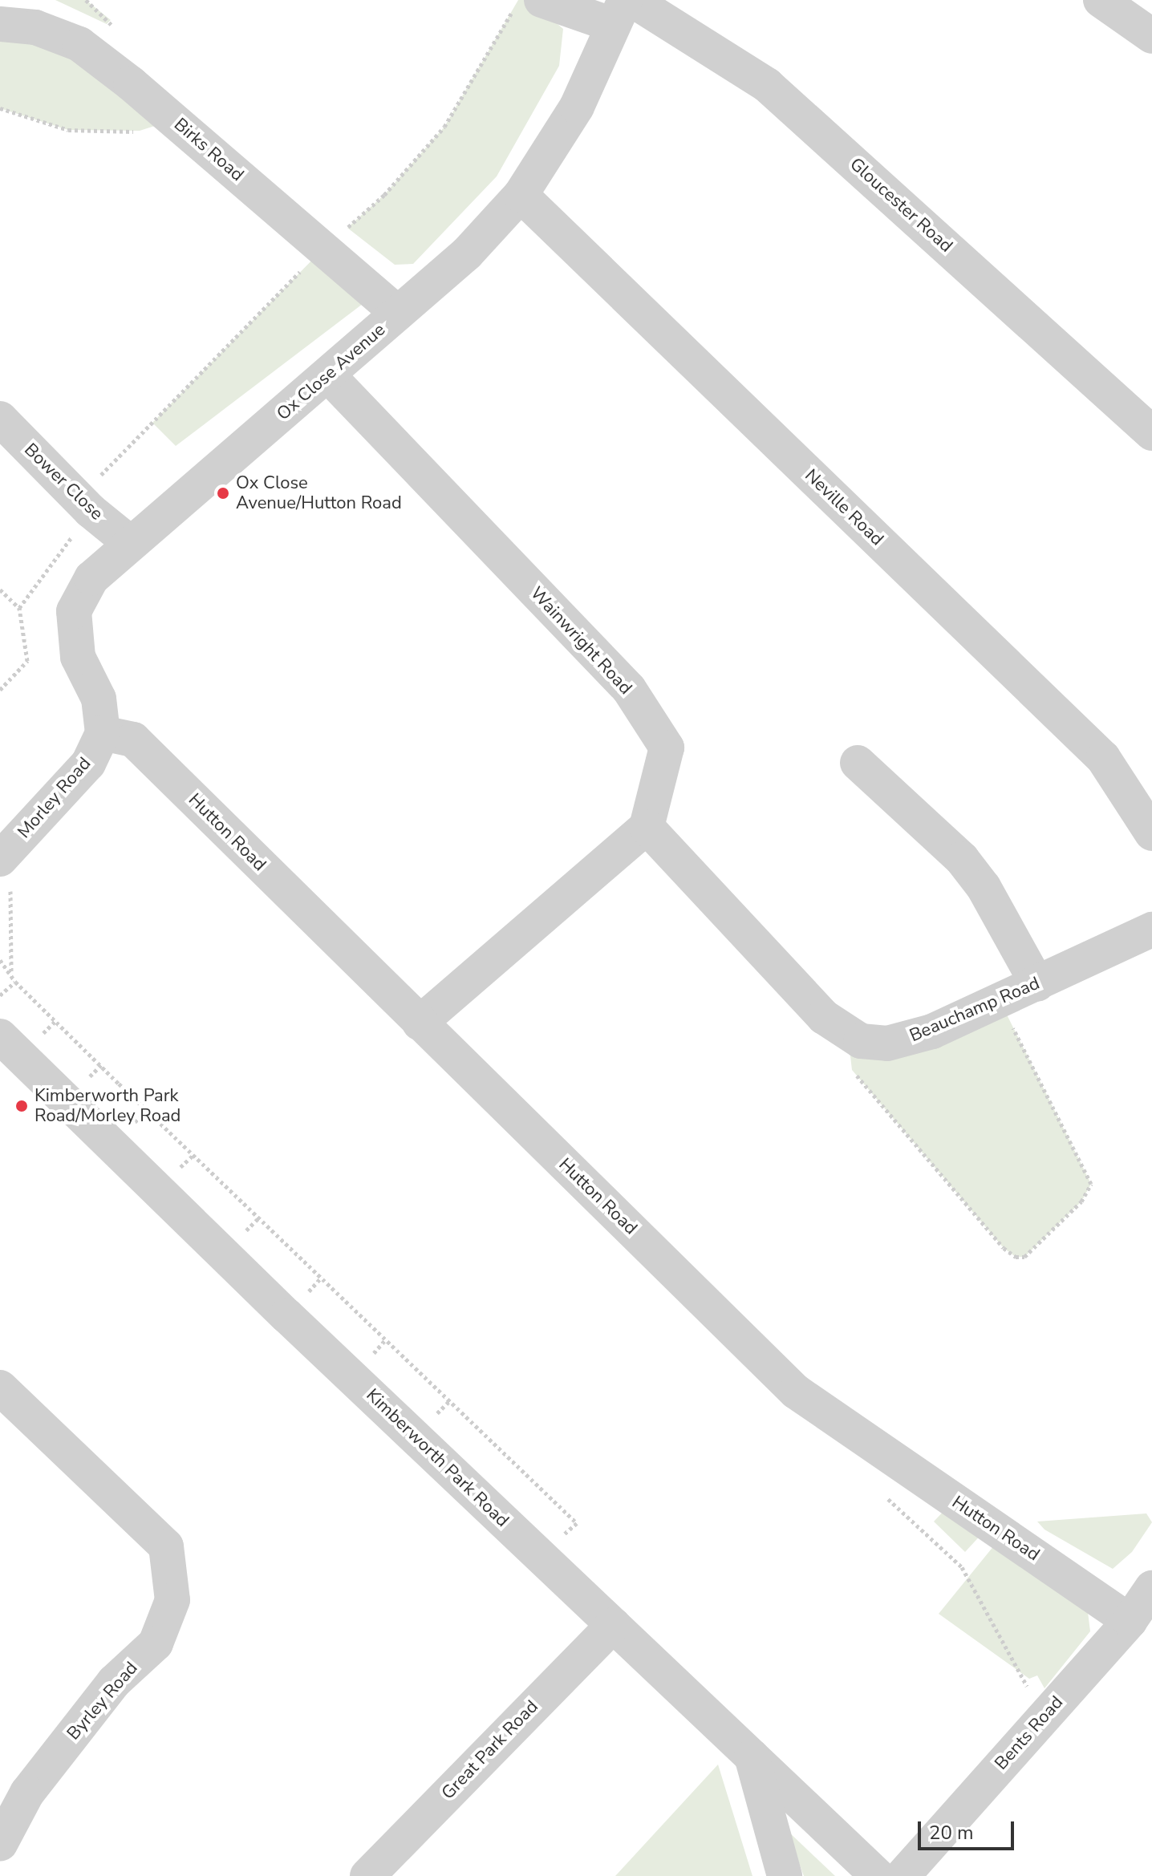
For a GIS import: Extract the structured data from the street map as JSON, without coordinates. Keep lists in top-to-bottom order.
{
  "streets": {
    "street": [
      "Birks Road",
      "Gloucester Road",
      "Ox Close Avenue",
      "Bower Close",
      "Neville Road",
      "Wainwright Road",
      "Morley Road",
      "Hutton Road",
      "Beauchamp Road",
      "Kimberworth Park Road",
      "Byrley Road",
      "Bents Road",
      "Great Park Road"
    ]
  },
  "crossings": [
    ["Birks Road", "Ox Close Avenue"],
    ["Gloucester Road", "Ox Close Avenue"],
    ["Ox Close Avenue", "Bower Close"],
    ["Ox Close Avenue", "Neville Road"],
    ["Ox Close Avenue", "Wainwright Road"],
    ["Ox Close Avenue", "Morley Road"],
    ["Ox Close Avenue", "Hutton Road"],
    ["Wainwright Road", "Beauchamp Road"],
    ["Morley Road", "Hutton Road"],
    ["Hutton Road", "Bents Road"],
    ["Kimberworth Park Road", "Great Park Road"]
  ],
  "places": ["Ox Close Avenue/Hutton Road", "Kimberworth Park Road/Morley Road"],
  "scale_bar": "20 m"
}
